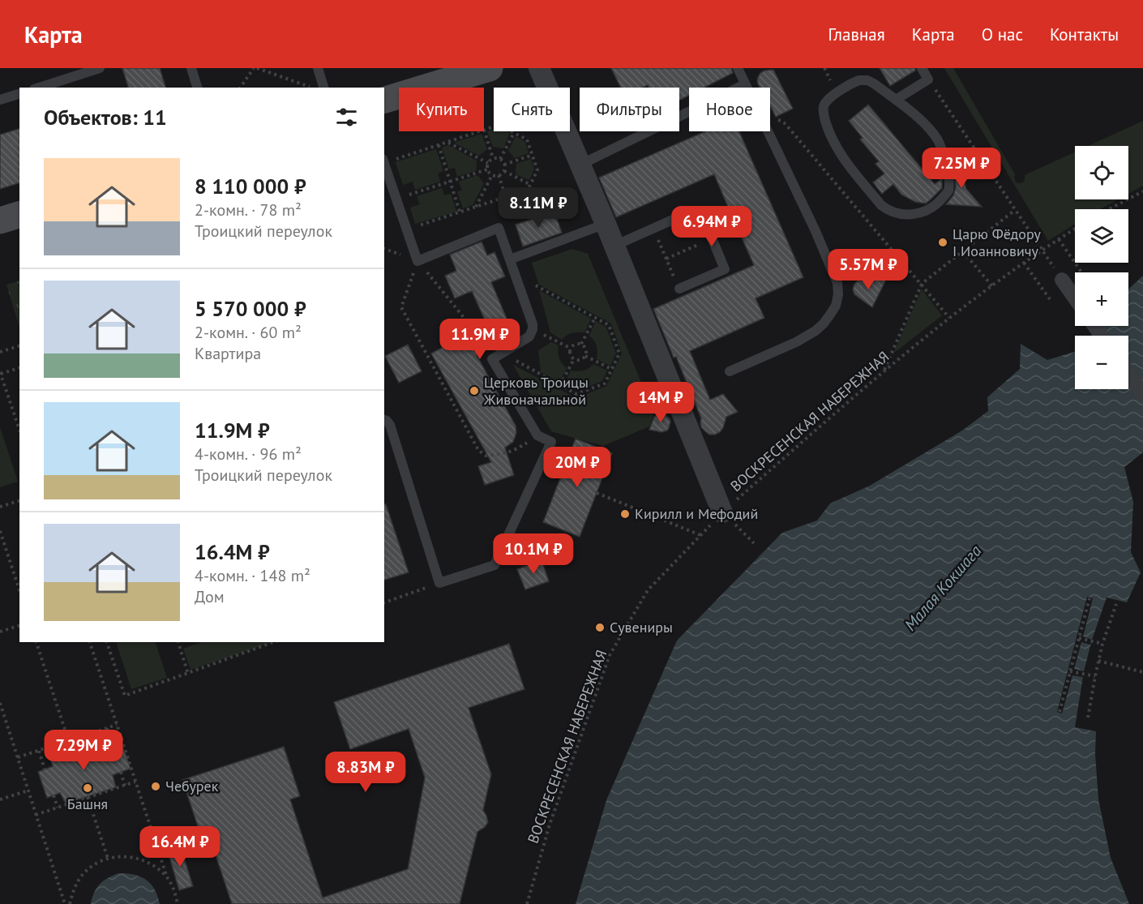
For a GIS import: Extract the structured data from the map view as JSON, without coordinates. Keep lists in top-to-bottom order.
{
  "streets": {
    "path": ["ВОСКРЕСЕНСКАЯ НАБЕРЕЖНАЯ"]
  },
  "water": ["Малая Кокшага"],
  "places": [
    "Царю Фёдору I Иоанновичу",
    "Церковь Троицы Живоначальной",
    "Кирилл и Мефодий",
    "Сувениры",
    "Чебурек",
    "Башня"
  ],
  "page": {
    "header": "Карта",
    "nav": [
      "Главная",
      "Карта",
      "О нас",
      "Контакты"
    ],
    "chip": [
      "Купить",
      "Снять",
      "Фильтры",
      "Новое"
    ],
    "heading": "Объектов: 11",
    "map_buttons": ["+", "−"],
    "list": [
      {
        "name": "8 110 000 ₽",
        "note": "2-комн. · 78 m² · Троицкий переулок"
      },
      {
        "name": "5 570 000 ₽",
        "note": "2-комн. · 60 m² · Квартира"
      },
      {
        "name": "11.9M ₽",
        "note": "4-комн. · 96 m² · Троицкий переулок"
      },
      {
        "name": "16.4M ₽",
        "note": "4-комн. · 148 m² · Дом"
      }
    ],
    "price": [
      "7.25M ₽",
      "8.11M ₽",
      "6.94M ₽",
      "5.57M ₽",
      "11.9M ₽",
      "14M ₽",
      "20M ₽",
      "10.1M ₽",
      "7.29M ₽",
      "8.83M ₽",
      "16.4M ₽"
    ]
  }
}
